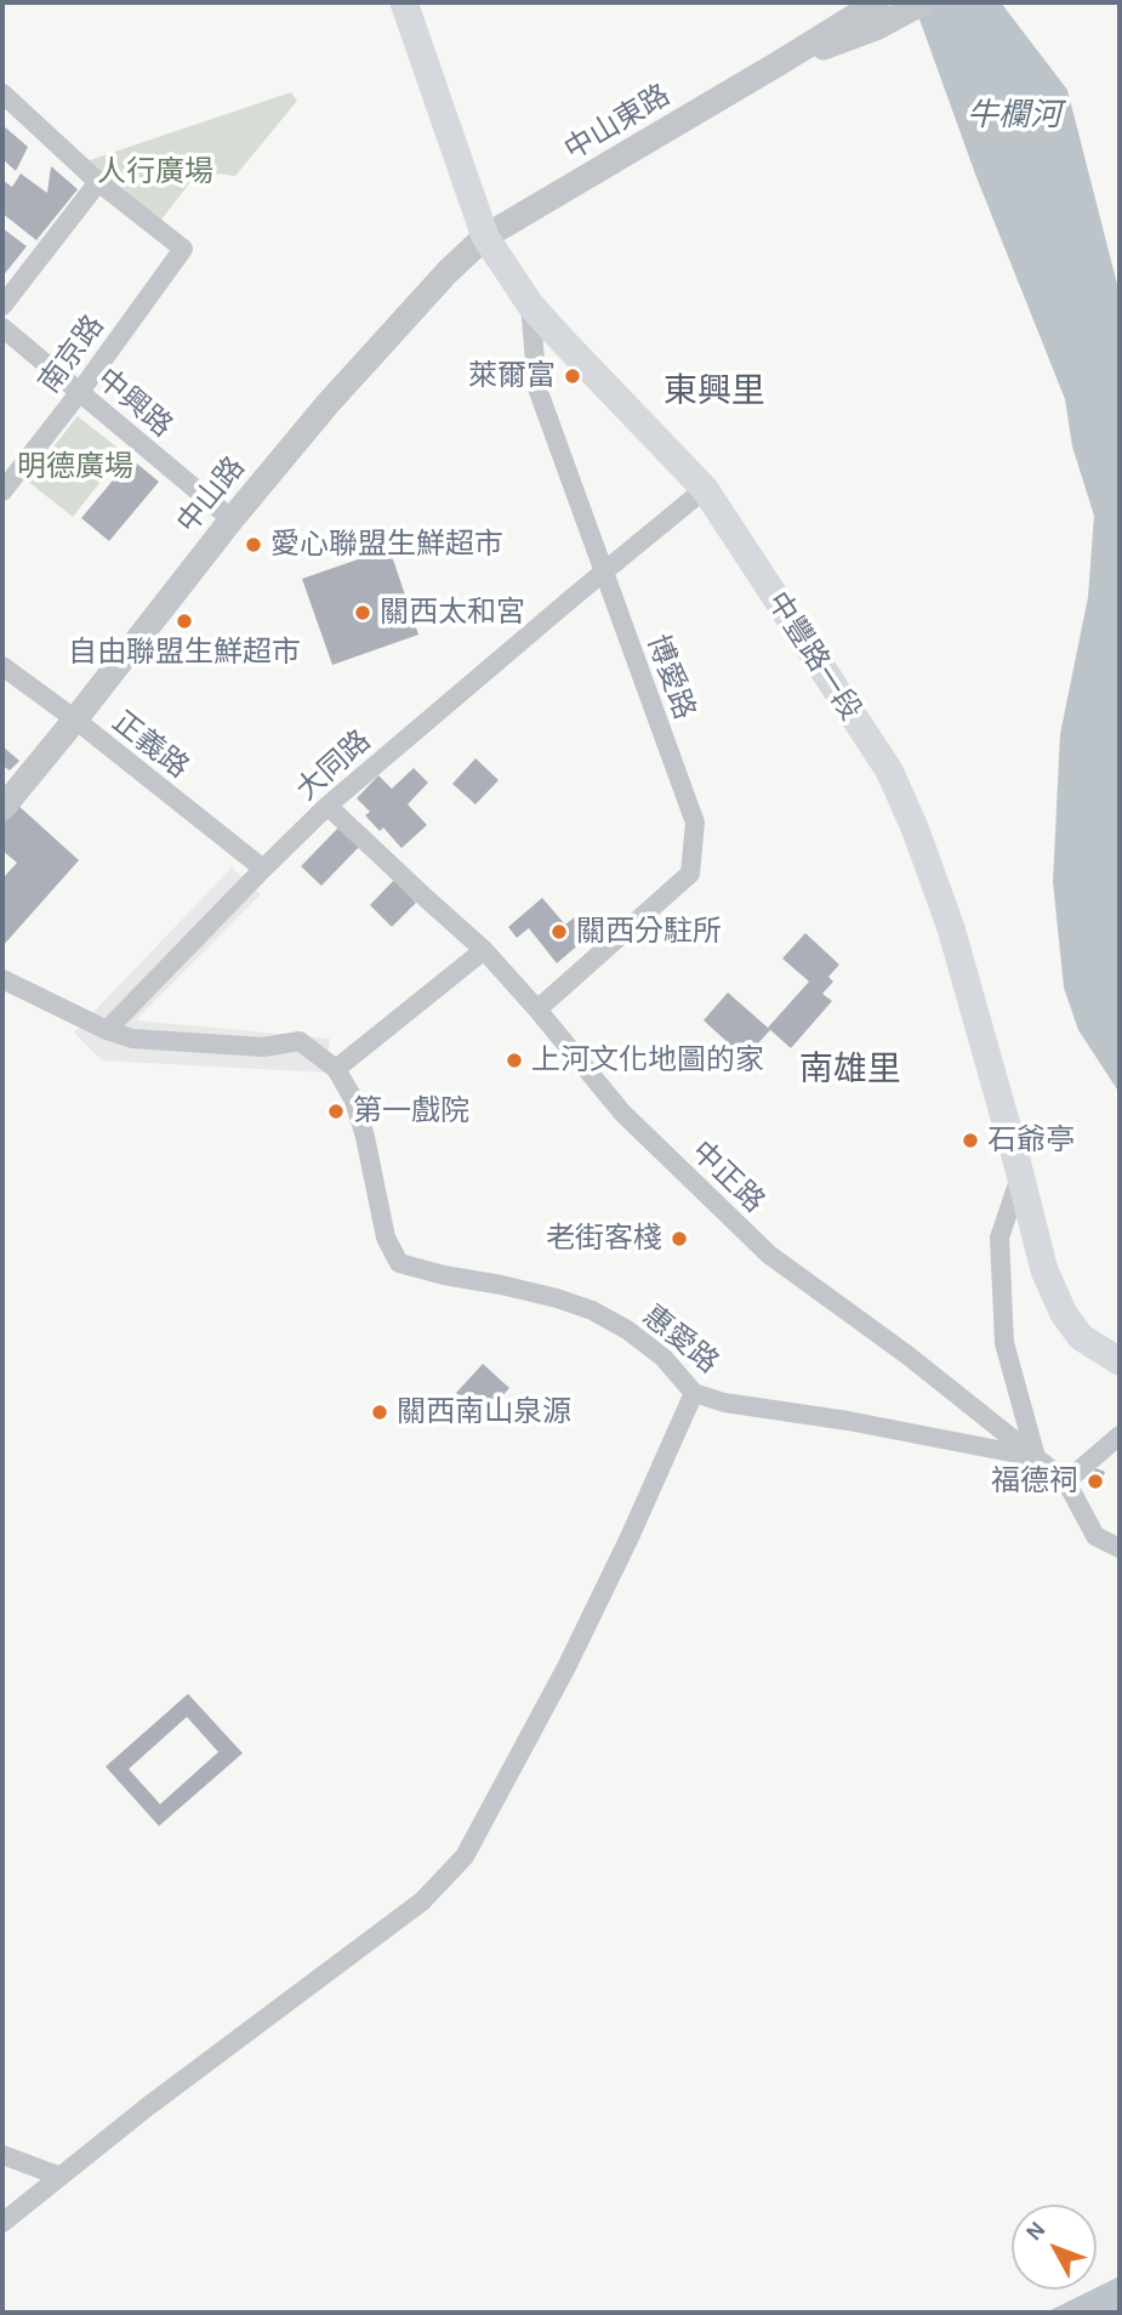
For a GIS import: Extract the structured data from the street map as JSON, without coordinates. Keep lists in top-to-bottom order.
{
  "streets": {
    "main road": ["中豐路一段"],
    "street": [
      "中山東路",
      "南京路",
      "中興路",
      "中山路",
      "博愛路",
      "正義路",
      "大同路",
      "中正路",
      "惠愛路"
    ]
  },
  "crossings": [
    ["中山東路", "中山路"],
    ["中山東路", "中豐路一段"],
    ["南京路", "中興路"],
    ["中興路", "中山路"],
    ["中山路", "中豐路一段"],
    ["中山路", "正義路"],
    ["中豐路一段", "博愛路"],
    ["中豐路一段", "大同路"],
    ["博愛路", "大同路"],
    ["博愛路", "中正路"],
    ["正義路", "大同路"],
    ["大同路", "中正路"],
    ["大同路", "惠愛路"],
    ["中正路", "惠愛路"]
  ],
  "districts": ["東興里", "南雄里"],
  "water": ["牛欄河"],
  "parks": ["人行廣場", "明德廣場"],
  "places": [
    "萊爾富",
    "愛心聯盟生鮮超市",
    "關西太和宮",
    "自由聯盟生鮮超市",
    "關西分駐所",
    "上河文化地圖的家",
    "第一戲院",
    "石爺亭",
    "老街客棧",
    "關西南山泉源",
    "福德祠"
  ],
  "north": "top left"
}
